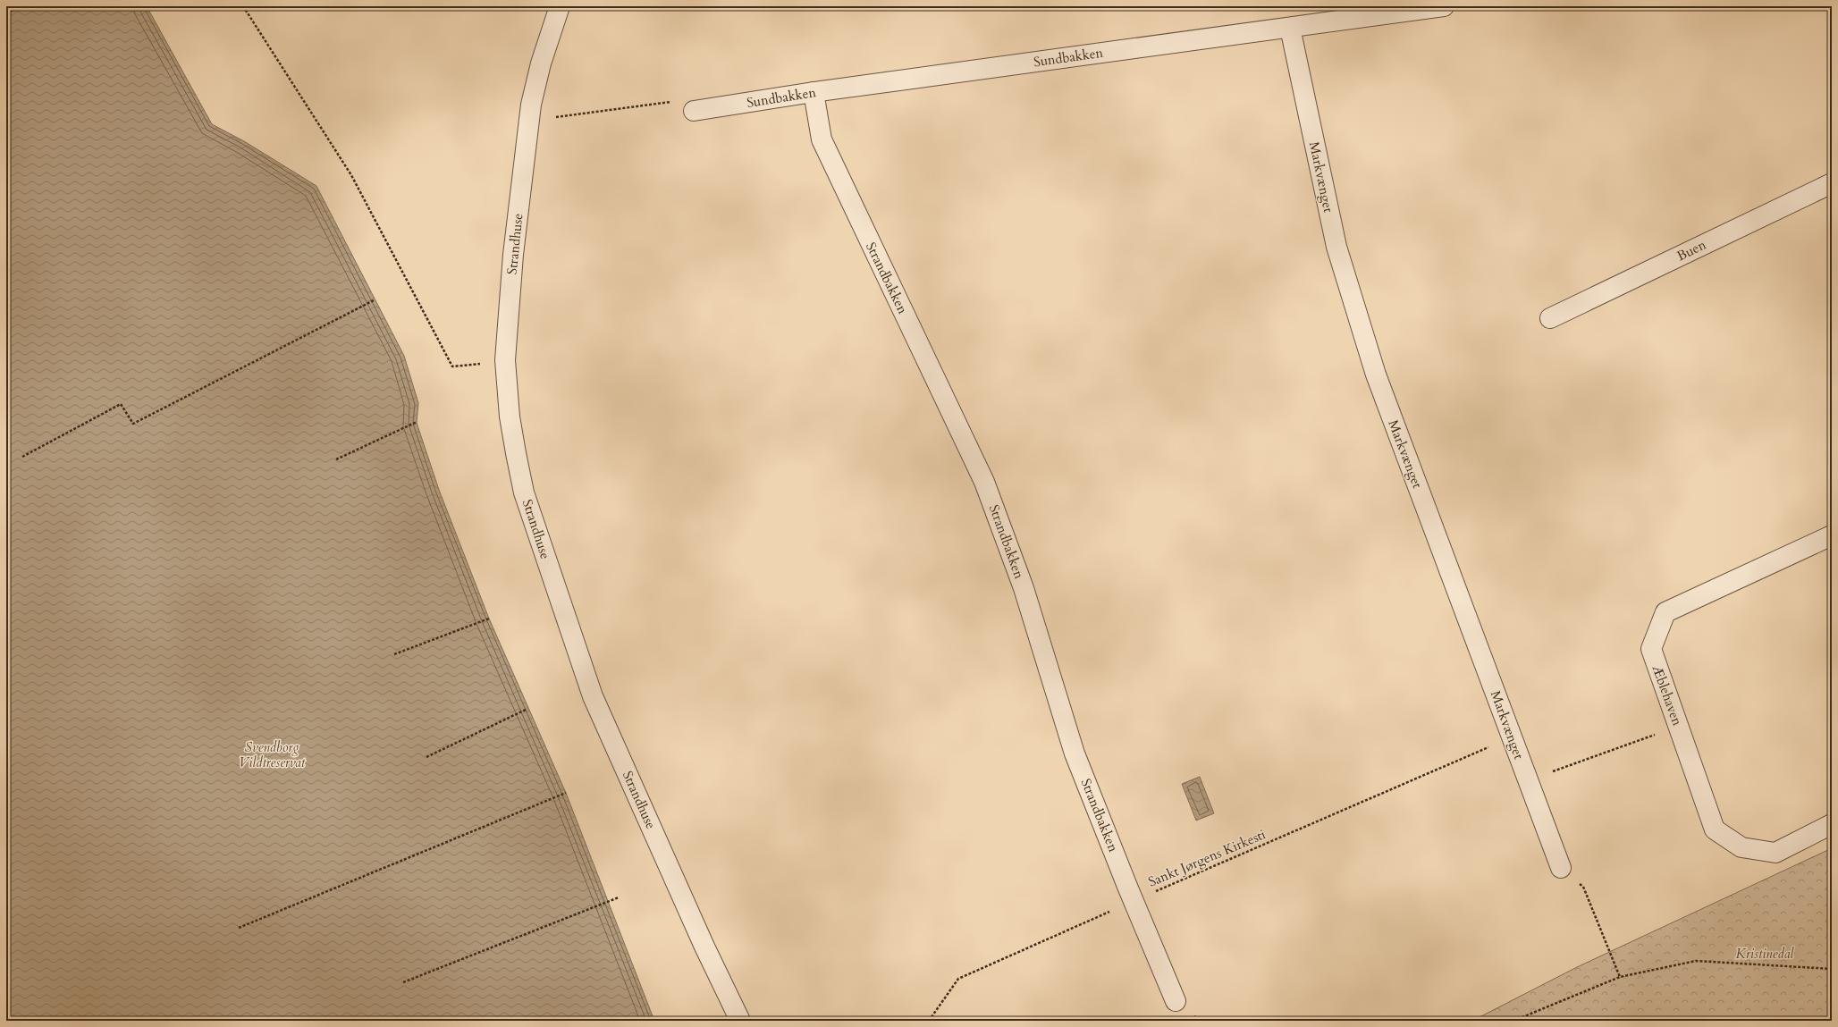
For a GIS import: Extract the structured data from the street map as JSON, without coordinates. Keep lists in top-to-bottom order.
{
  "streets": {
    "street": [
      "Sundbakken",
      "Markvænget",
      "Strandhuse",
      "Buen",
      "Strandbakken",
      "Æblehaven"
    ],
    "path": ["Sankt Jørgens Kirkesti"]
  },
  "crossings": [
    ["Sundbakken", "Markvænget"],
    ["Sundbakken", "Strandbakken"],
    ["Markvænget", "Sankt Jørgens Kirkesti"],
    ["Strandbakken", "Sankt Jørgens Kirkesti"]
  ],
  "parks": ["Svendborg Vildtreservat", "Kristinedal"]
}
